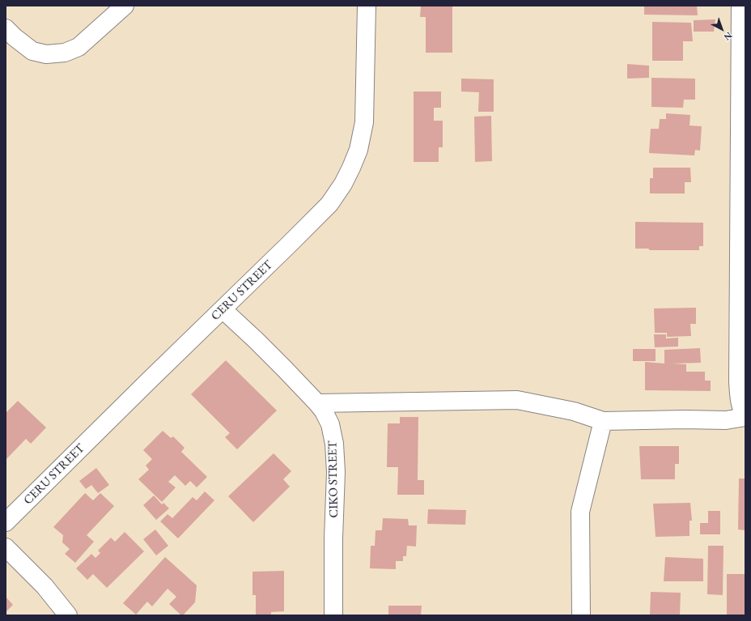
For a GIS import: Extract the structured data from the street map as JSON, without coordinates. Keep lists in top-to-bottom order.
{
  "streets": {
    "street": ["CERU STREET", "CIKO STREET"]
  },
  "crossings": [
    ["CERU STREET", "CIKO STREET"]
  ],
  "north": "bottom right"
}
